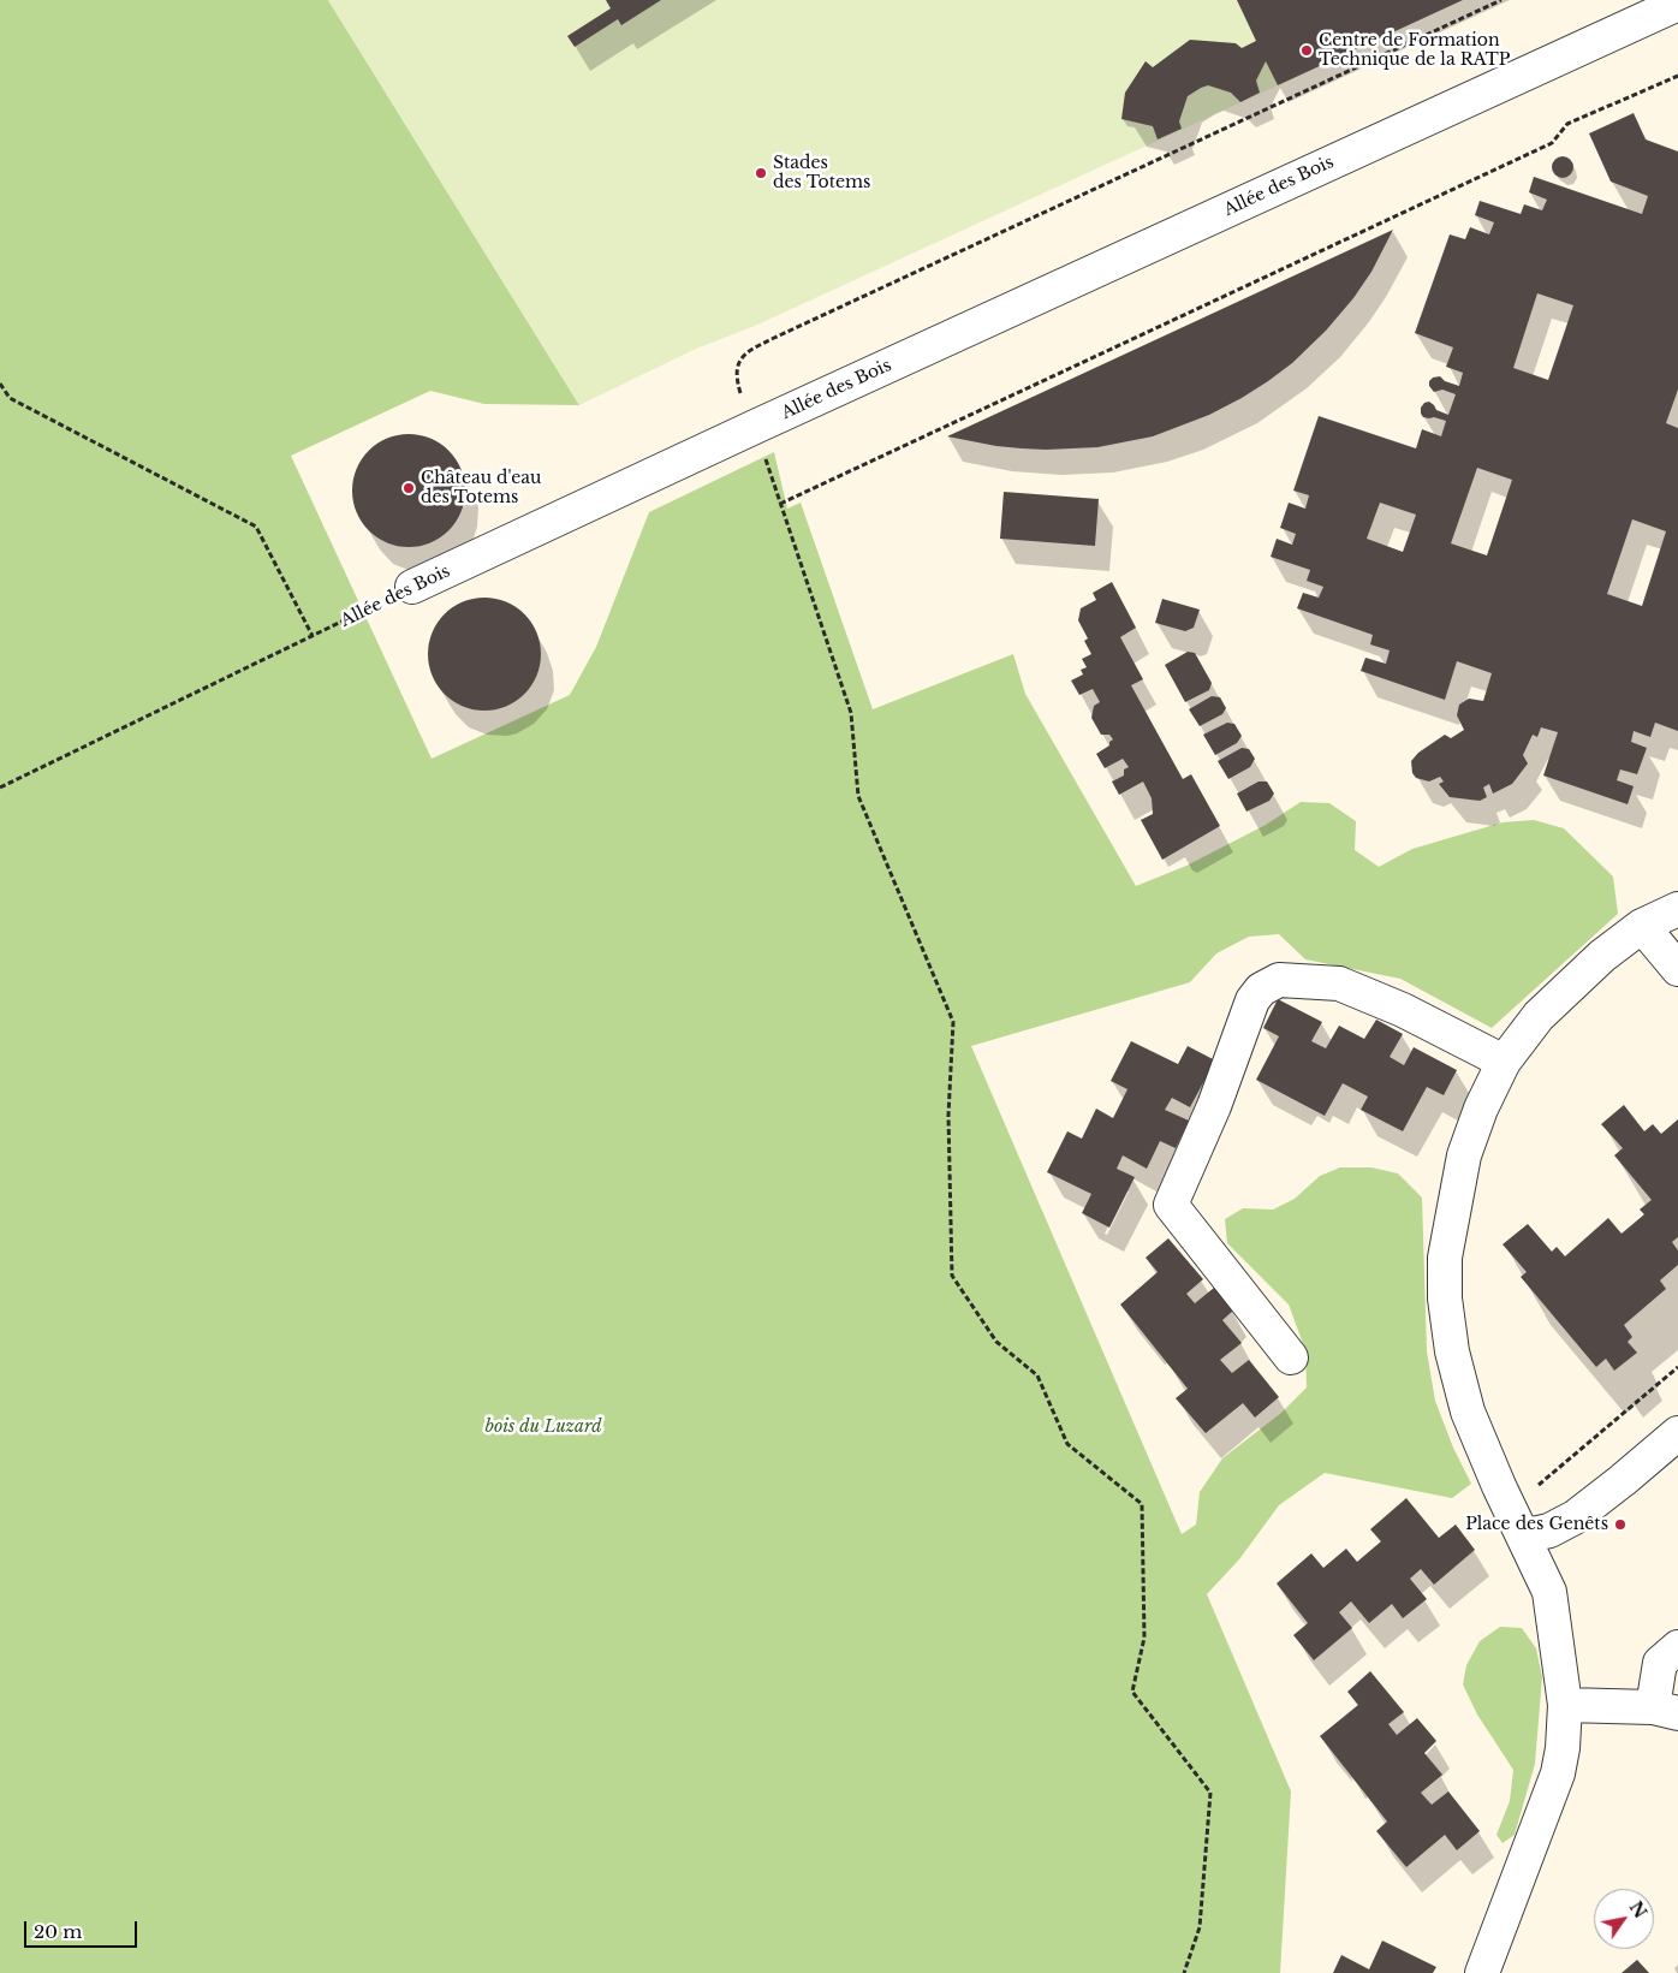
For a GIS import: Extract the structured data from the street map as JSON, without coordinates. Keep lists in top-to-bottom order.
{
  "streets": {
    "street": ["Allée des Bois"]
  },
  "parks": ["bois du Luzard"],
  "places": [
    "Centre de Formation Technique de la RATP",
    "Stades des Totems",
    "Château d'eau des Totems",
    "Place des Genêts"
  ],
  "scale_bar": "20 m",
  "north": "top right"
}
